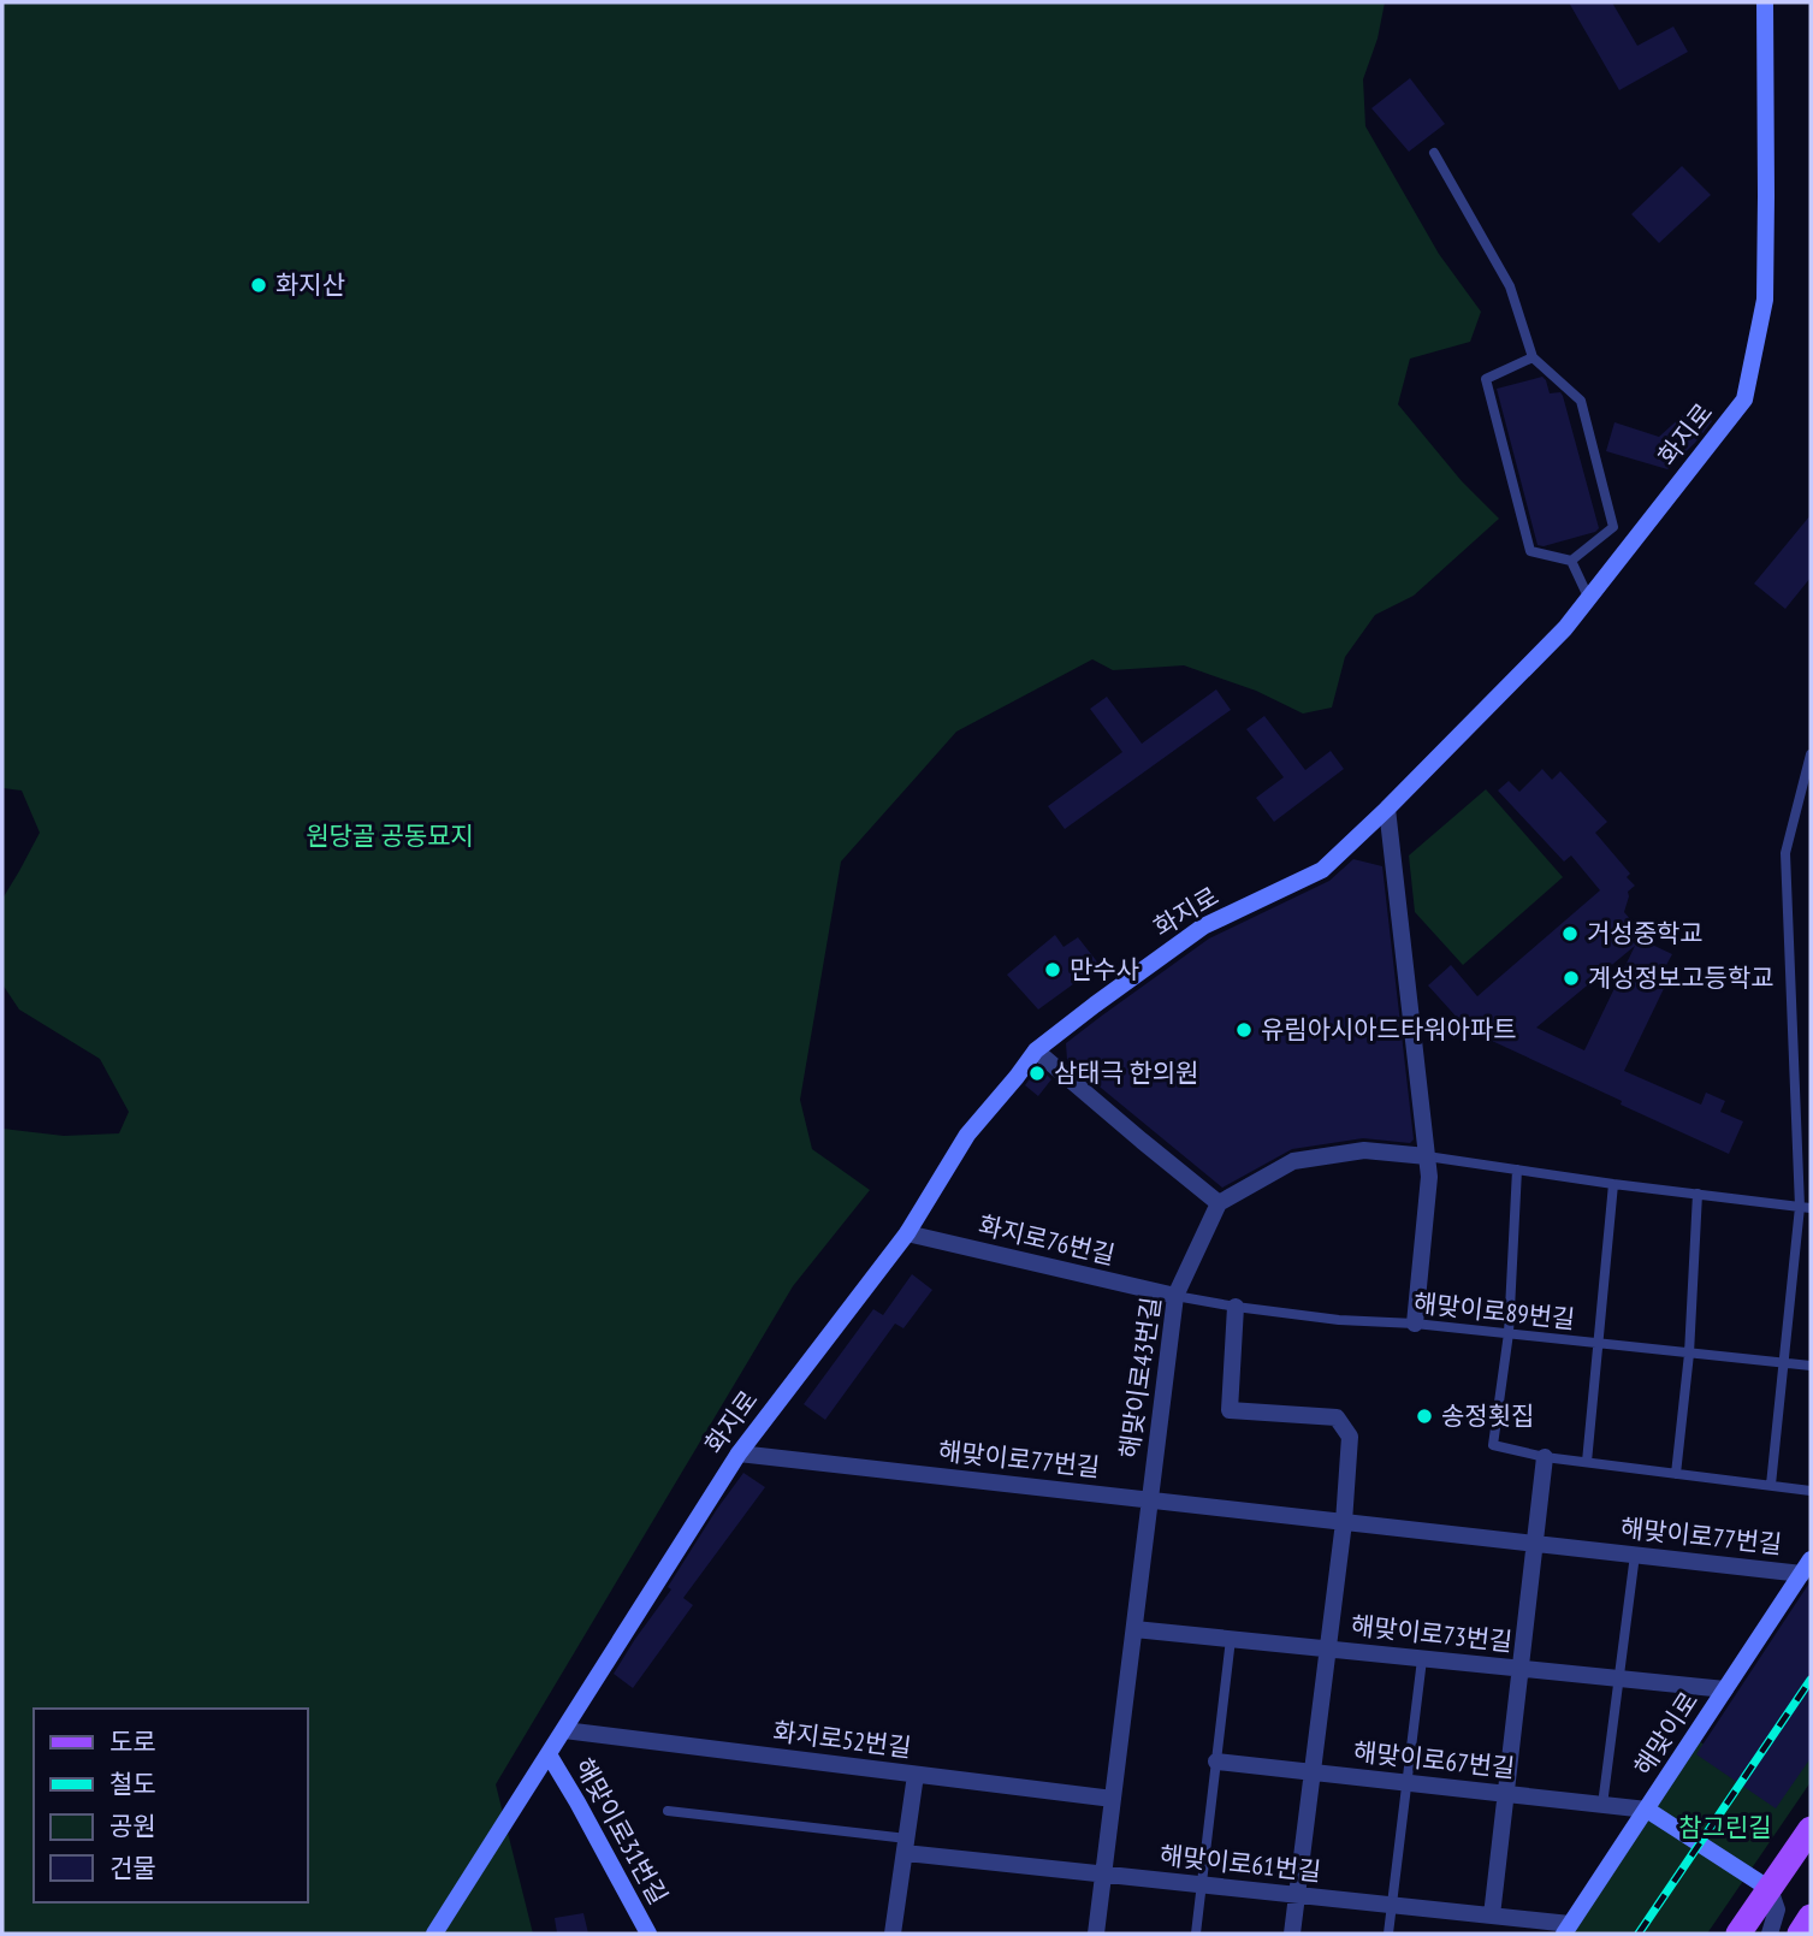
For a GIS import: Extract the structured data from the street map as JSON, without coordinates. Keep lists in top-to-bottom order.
{
  "streets": {
    "street": [
      "화지로",
      "화지로76번길",
      "해맞이로43번길",
      "해맞이로77번길",
      "해맞이로73번길",
      "해맞이로",
      "화지로52번길",
      "해맞이로67번길",
      "해맞이로31번길",
      "해맞이로61번길"
    ],
    "lane": ["해맞이로89번길"]
  },
  "crossings": [
    ["화지로", "화지로76번길"],
    ["화지로", "해맞이로77번길"],
    ["화지로", "화지로52번길"],
    ["화지로", "해맞이로31번길"],
    ["화지로76번길", "해맞이로89번길"],
    ["화지로76번길", "해맞이로43번길"],
    ["해맞이로89번길", "해맞이로43번길"],
    ["해맞이로43번길", "해맞이로77번길"],
    ["해맞이로43번길", "해맞이로73번길"],
    ["해맞이로43번길", "화지로52번길"],
    ["해맞이로43번길", "해맞이로61번길"],
    ["해맞이로77번길", "해맞이로"],
    ["해맞이로73번길", "해맞이로"],
    ["해맞이로", "해맞이로67번길"],
    ["해맞이로", "해맞이로61번길"]
  ],
  "parks": ["원당골 공동묘지", "참그린길"],
  "places": [
    "화지산",
    "거성중학교",
    "만수사",
    "계성정보고등학교",
    "유림아시아드타워아파트",
    "삼태극 한의원",
    "송정횟집"
  ],
  "legend": [
    "도로",
    "철도",
    "공원",
    "건물"
  ]
}
